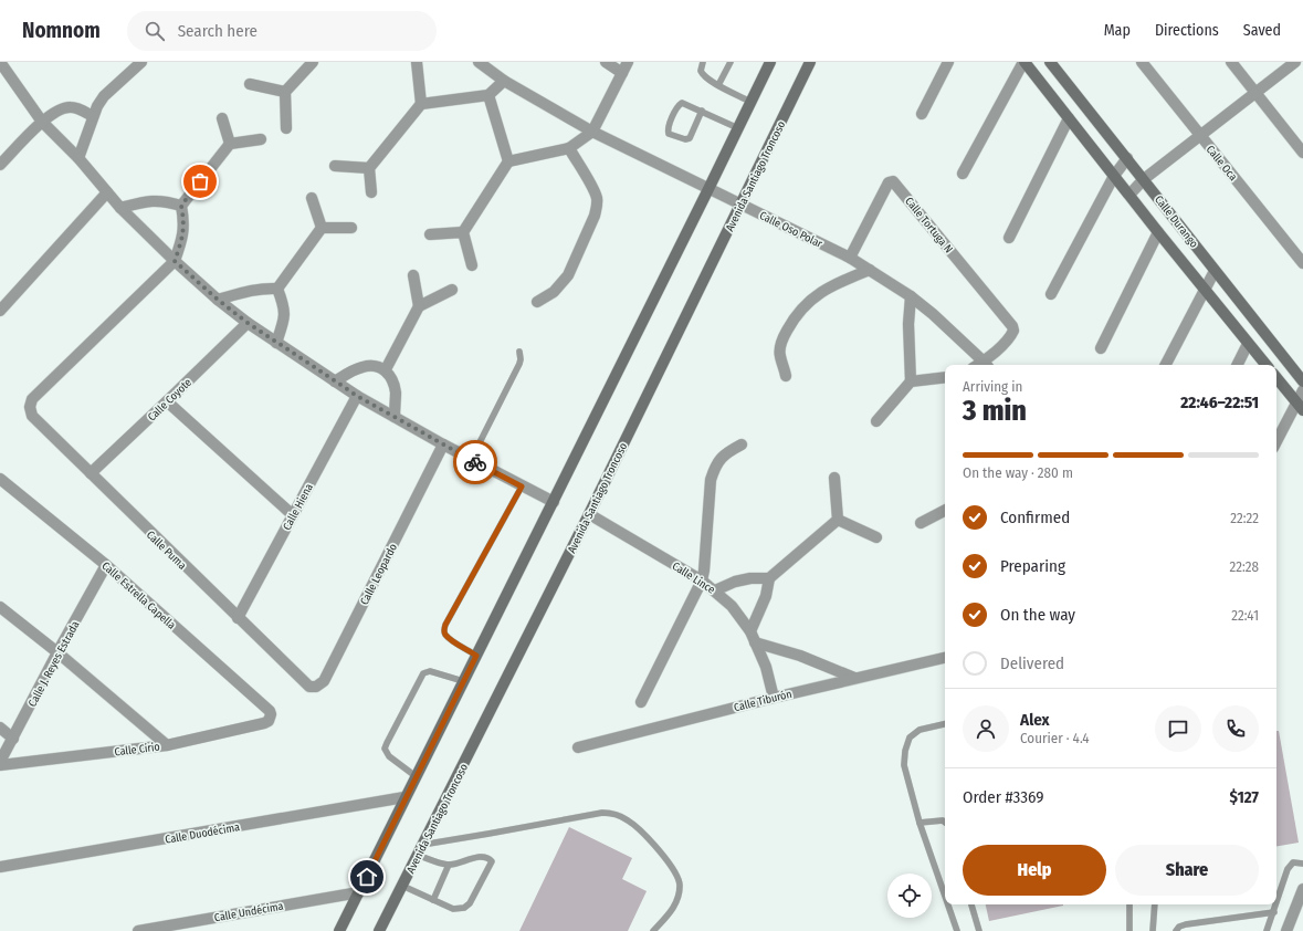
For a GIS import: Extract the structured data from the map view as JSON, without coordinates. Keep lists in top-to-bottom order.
{
  "streets": {
    "main road": ["Avenida Santiago Troncoso", "Calle Durango"],
    "street": [
      "Calle Oca",
      "Calle Tortuga N",
      "Calle Oso Polar",
      "Calle Coyote",
      "Calle Hiena",
      "Calle Puma",
      "Calle Leopardo",
      "Calle Lince",
      "Calle Estrella Capella",
      "Calle J. Reyes Estrada",
      "Calle Tiburón",
      "Calle Cirio",
      "Calle Duodécima",
      "Calle Undécima"
    ]
  },
  "crossings": [
    ["Avenida Santiago Troncoso", "Calle Oso Polar"],
    ["Avenida Santiago Troncoso", "Calle Lince"],
    ["Calle Tortuga N", "Calle Oso Polar"],
    ["Calle Coyote", "Calle Puma"],
    ["Calle Hiena", "Calle Puma"],
    ["Calle Puma", "Calle Leopardo"],
    ["Calle Lince", "Calle Tiburón"],
    ["Calle Estrella Capella", "Calle J. Reyes Estrada"],
    ["Calle Estrella Capella", "Calle Cirio"],
    ["Calle J. Reyes Estrada", "Calle Cirio"]
  ],
  "page": {
    "header": "Nomnom",
    "search": "Search here",
    "nav": ["Map", "Directions", "Saved"],
    "heading": ["3 min", "Arriving in", "22:46–22:51"],
    "panel": [
      "Alex",
      "Courier · 4.4",
      "Order #3369",
      "$127"
    ],
    "bar": "On the way · 280 m",
    "list": [
      ["Confirmed", "22:22"],
      ["Preparing", "22:28"],
      ["On the way", "22:41"],
      "Delivered"
    ],
    "buttons": ["Help", "Share"]
  }
}
